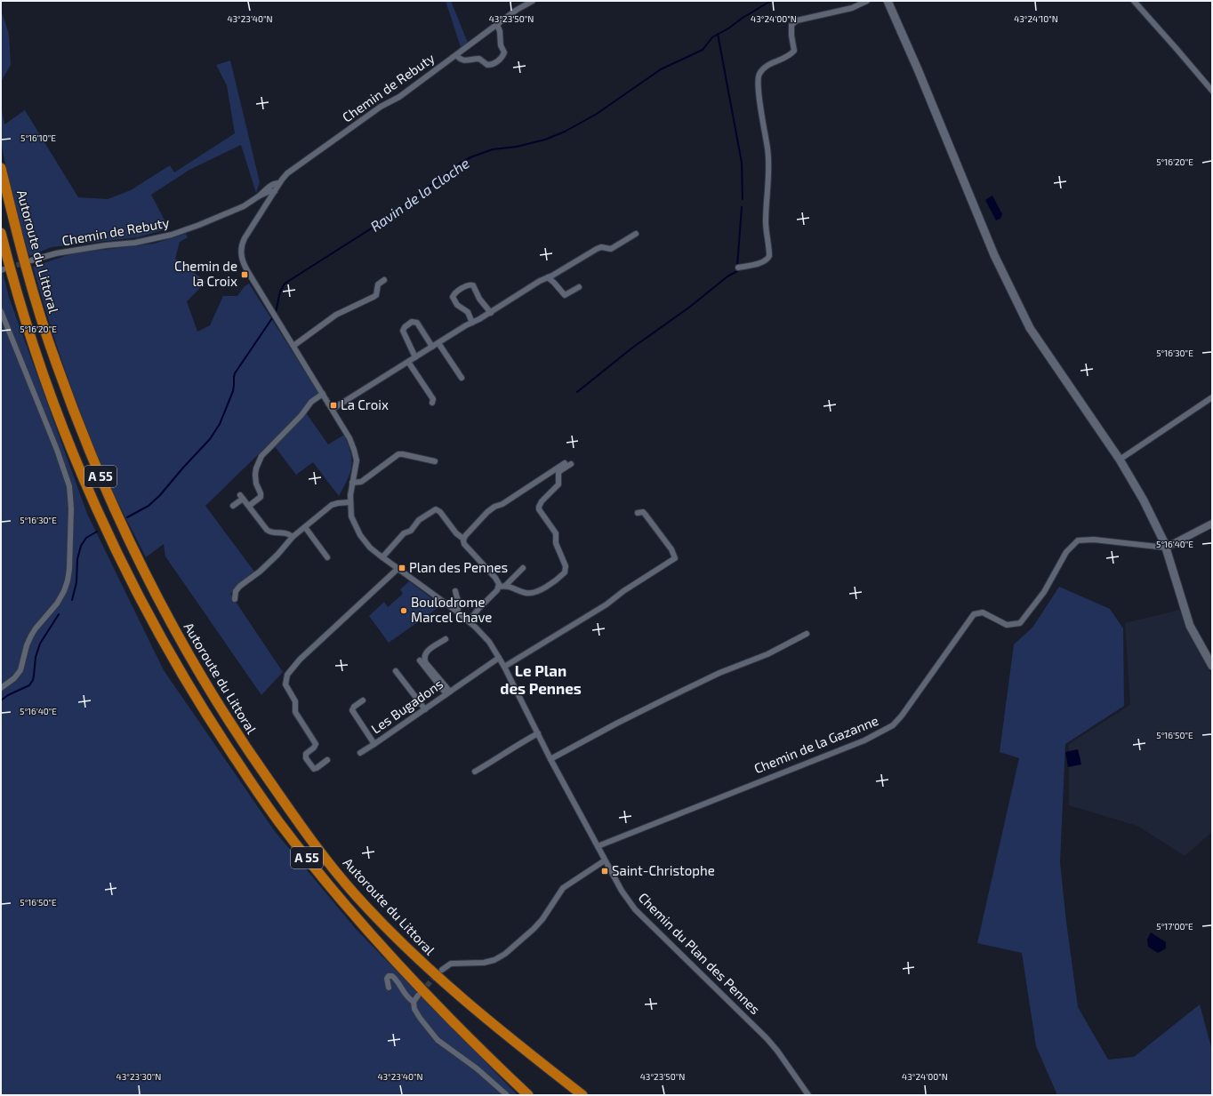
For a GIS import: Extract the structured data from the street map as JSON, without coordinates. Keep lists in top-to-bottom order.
{
  "streets": {
    "highway": ["Autoroute du Littoral", "A 55"],
    "street": [
      "Chemin de Rebuty",
      "Les Bugadons",
      "Chemin de la Gazanne",
      "Chemin du Plan des Pennes"
    ]
  },
  "crossings": [
    ["Chemin de Rebuty", "Chemin du Plan des Pennes"],
    ["Les Bugadons", "Chemin du Plan des Pennes"],
    ["Chemin de la Gazanne", "Chemin du Plan des Pennes"]
  ],
  "districts": ["Le Plan des Pennes"],
  "water": ["Ravin de la Cloche"],
  "places": {
    "transit": [
      "Chemin de la Croix",
      "La Croix",
      "Plan des Pennes",
      "Saint-Christophe"
    ],
    "other": ["Boulodrome Marcel Chave"]
  },
  "coordinates": [
    "43°23'40\"N",
    "43°23'50\"N",
    "43°24'00\"N",
    "43°24'10\"N",
    "5°16'10\"E",
    "5°16'20\"E",
    "5°16'30\"E",
    "5°16'40\"E",
    "5°16'50\"E",
    "5°17'00\"E",
    "43°23'30\"N"
  ]
}
